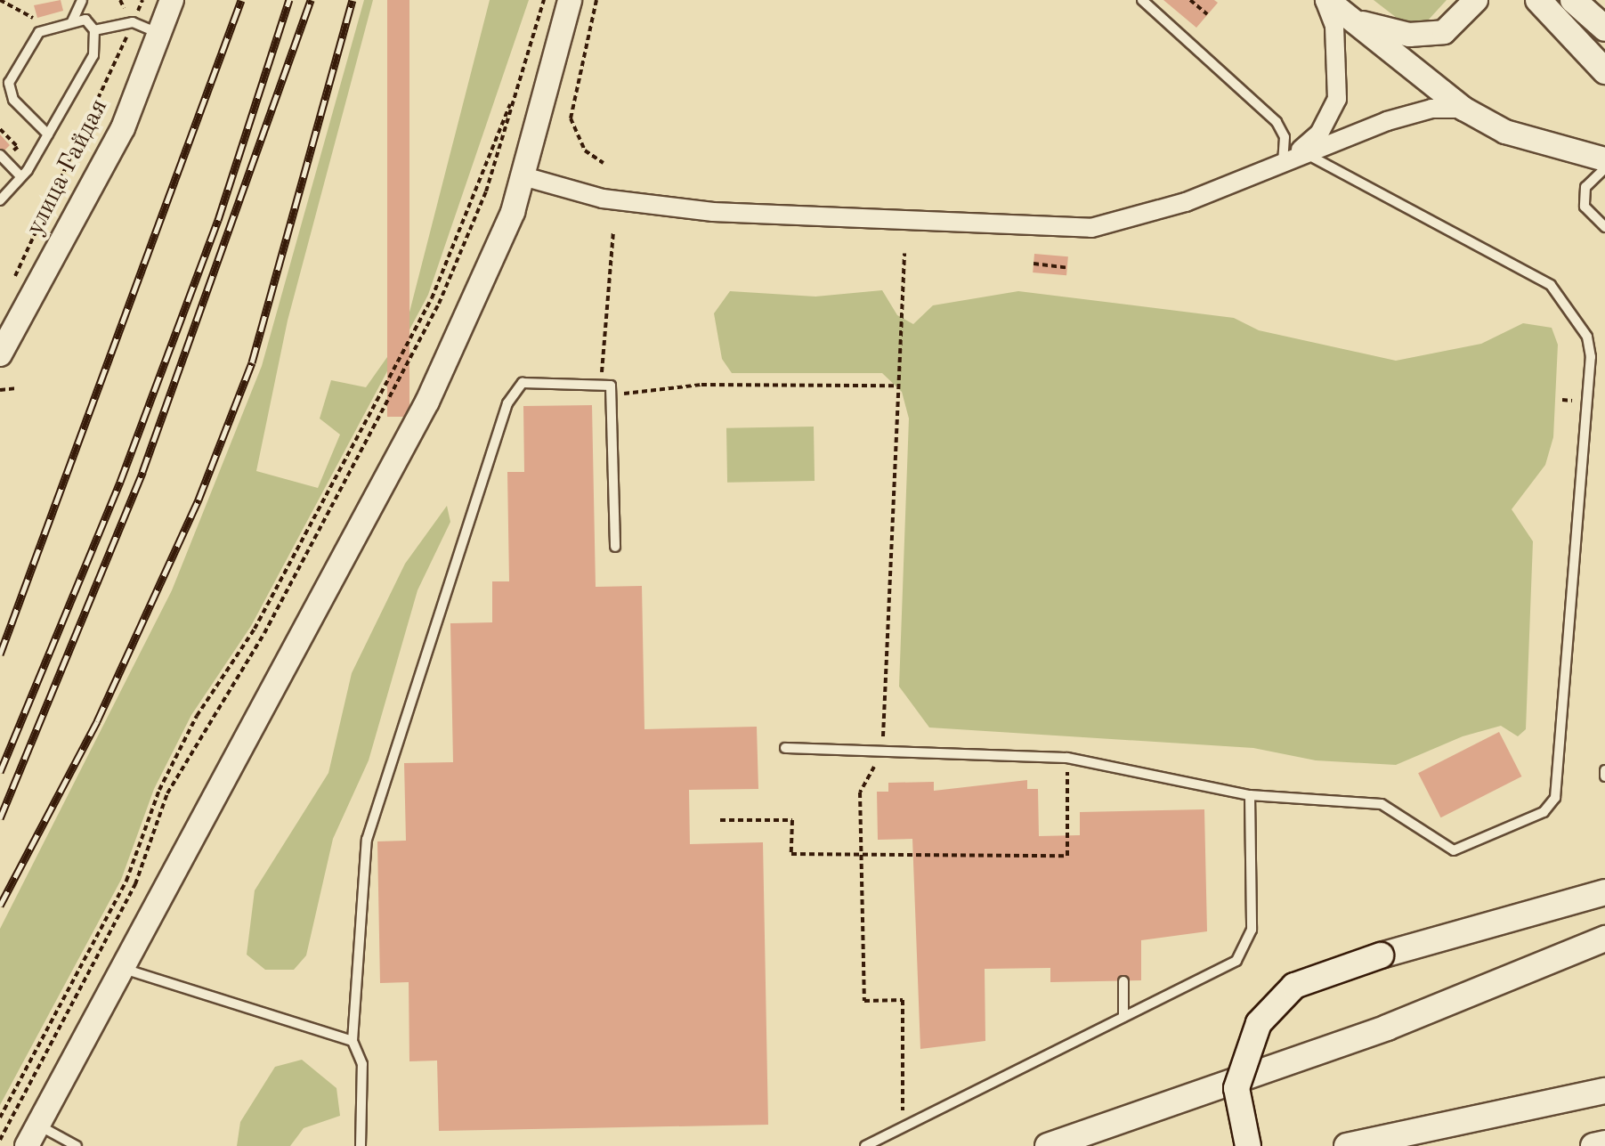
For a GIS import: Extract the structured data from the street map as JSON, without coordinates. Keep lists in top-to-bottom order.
{
  "streets": {
    "street": ["улица Гайдая"]
  }
}
